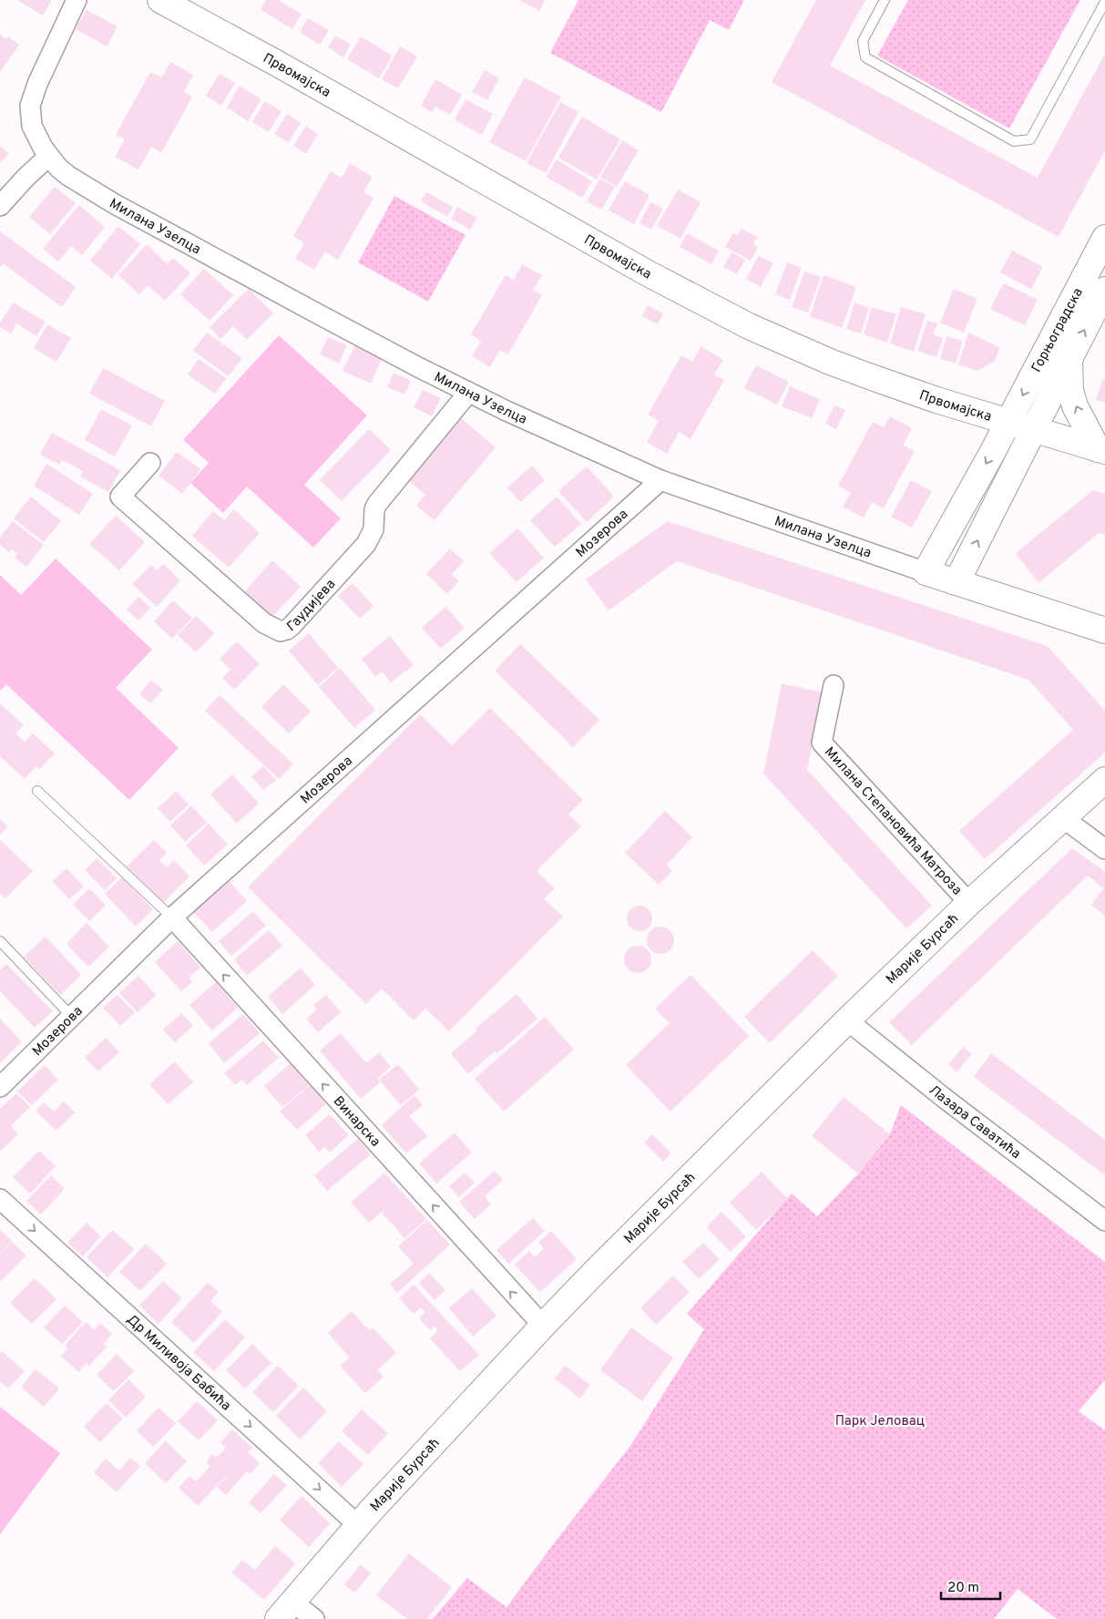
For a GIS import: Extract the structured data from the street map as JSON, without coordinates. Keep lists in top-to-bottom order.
{
  "streets": {
    "street": [
      "Првомајска",
      "Милана Узелца",
      "Горњоградска",
      "Мозерова",
      "Гаудијева",
      "Милана Степановића Матроза",
      "Марије Бурсаћ",
      "Лазара Саватића",
      "Винарска",
      "Др Миливоја Бабића"
    ]
  },
  "crossings": [
    ["Првомајска", "Горњоградска"],
    ["Милана Узелца", "Горњоградска"],
    ["Милана Узелца", "Мозерова"],
    ["Милана Узелца", "Гаудијева"],
    ["Мозерова", "Винарска"],
    ["Милана Степановића Матроза", "Марије Бурсаћ"],
    ["Марије Бурсаћ", "Лазара Саватића"],
    ["Марије Бурсаћ", "Винарска"],
    ["Марије Бурсаћ", "Др Миливоја Бабића"]
  ],
  "one_way": ["Винарска", "Др Миливоја Бабића"],
  "parks": ["Парк Јеловац"],
  "scale_bar": "20 m"
}
